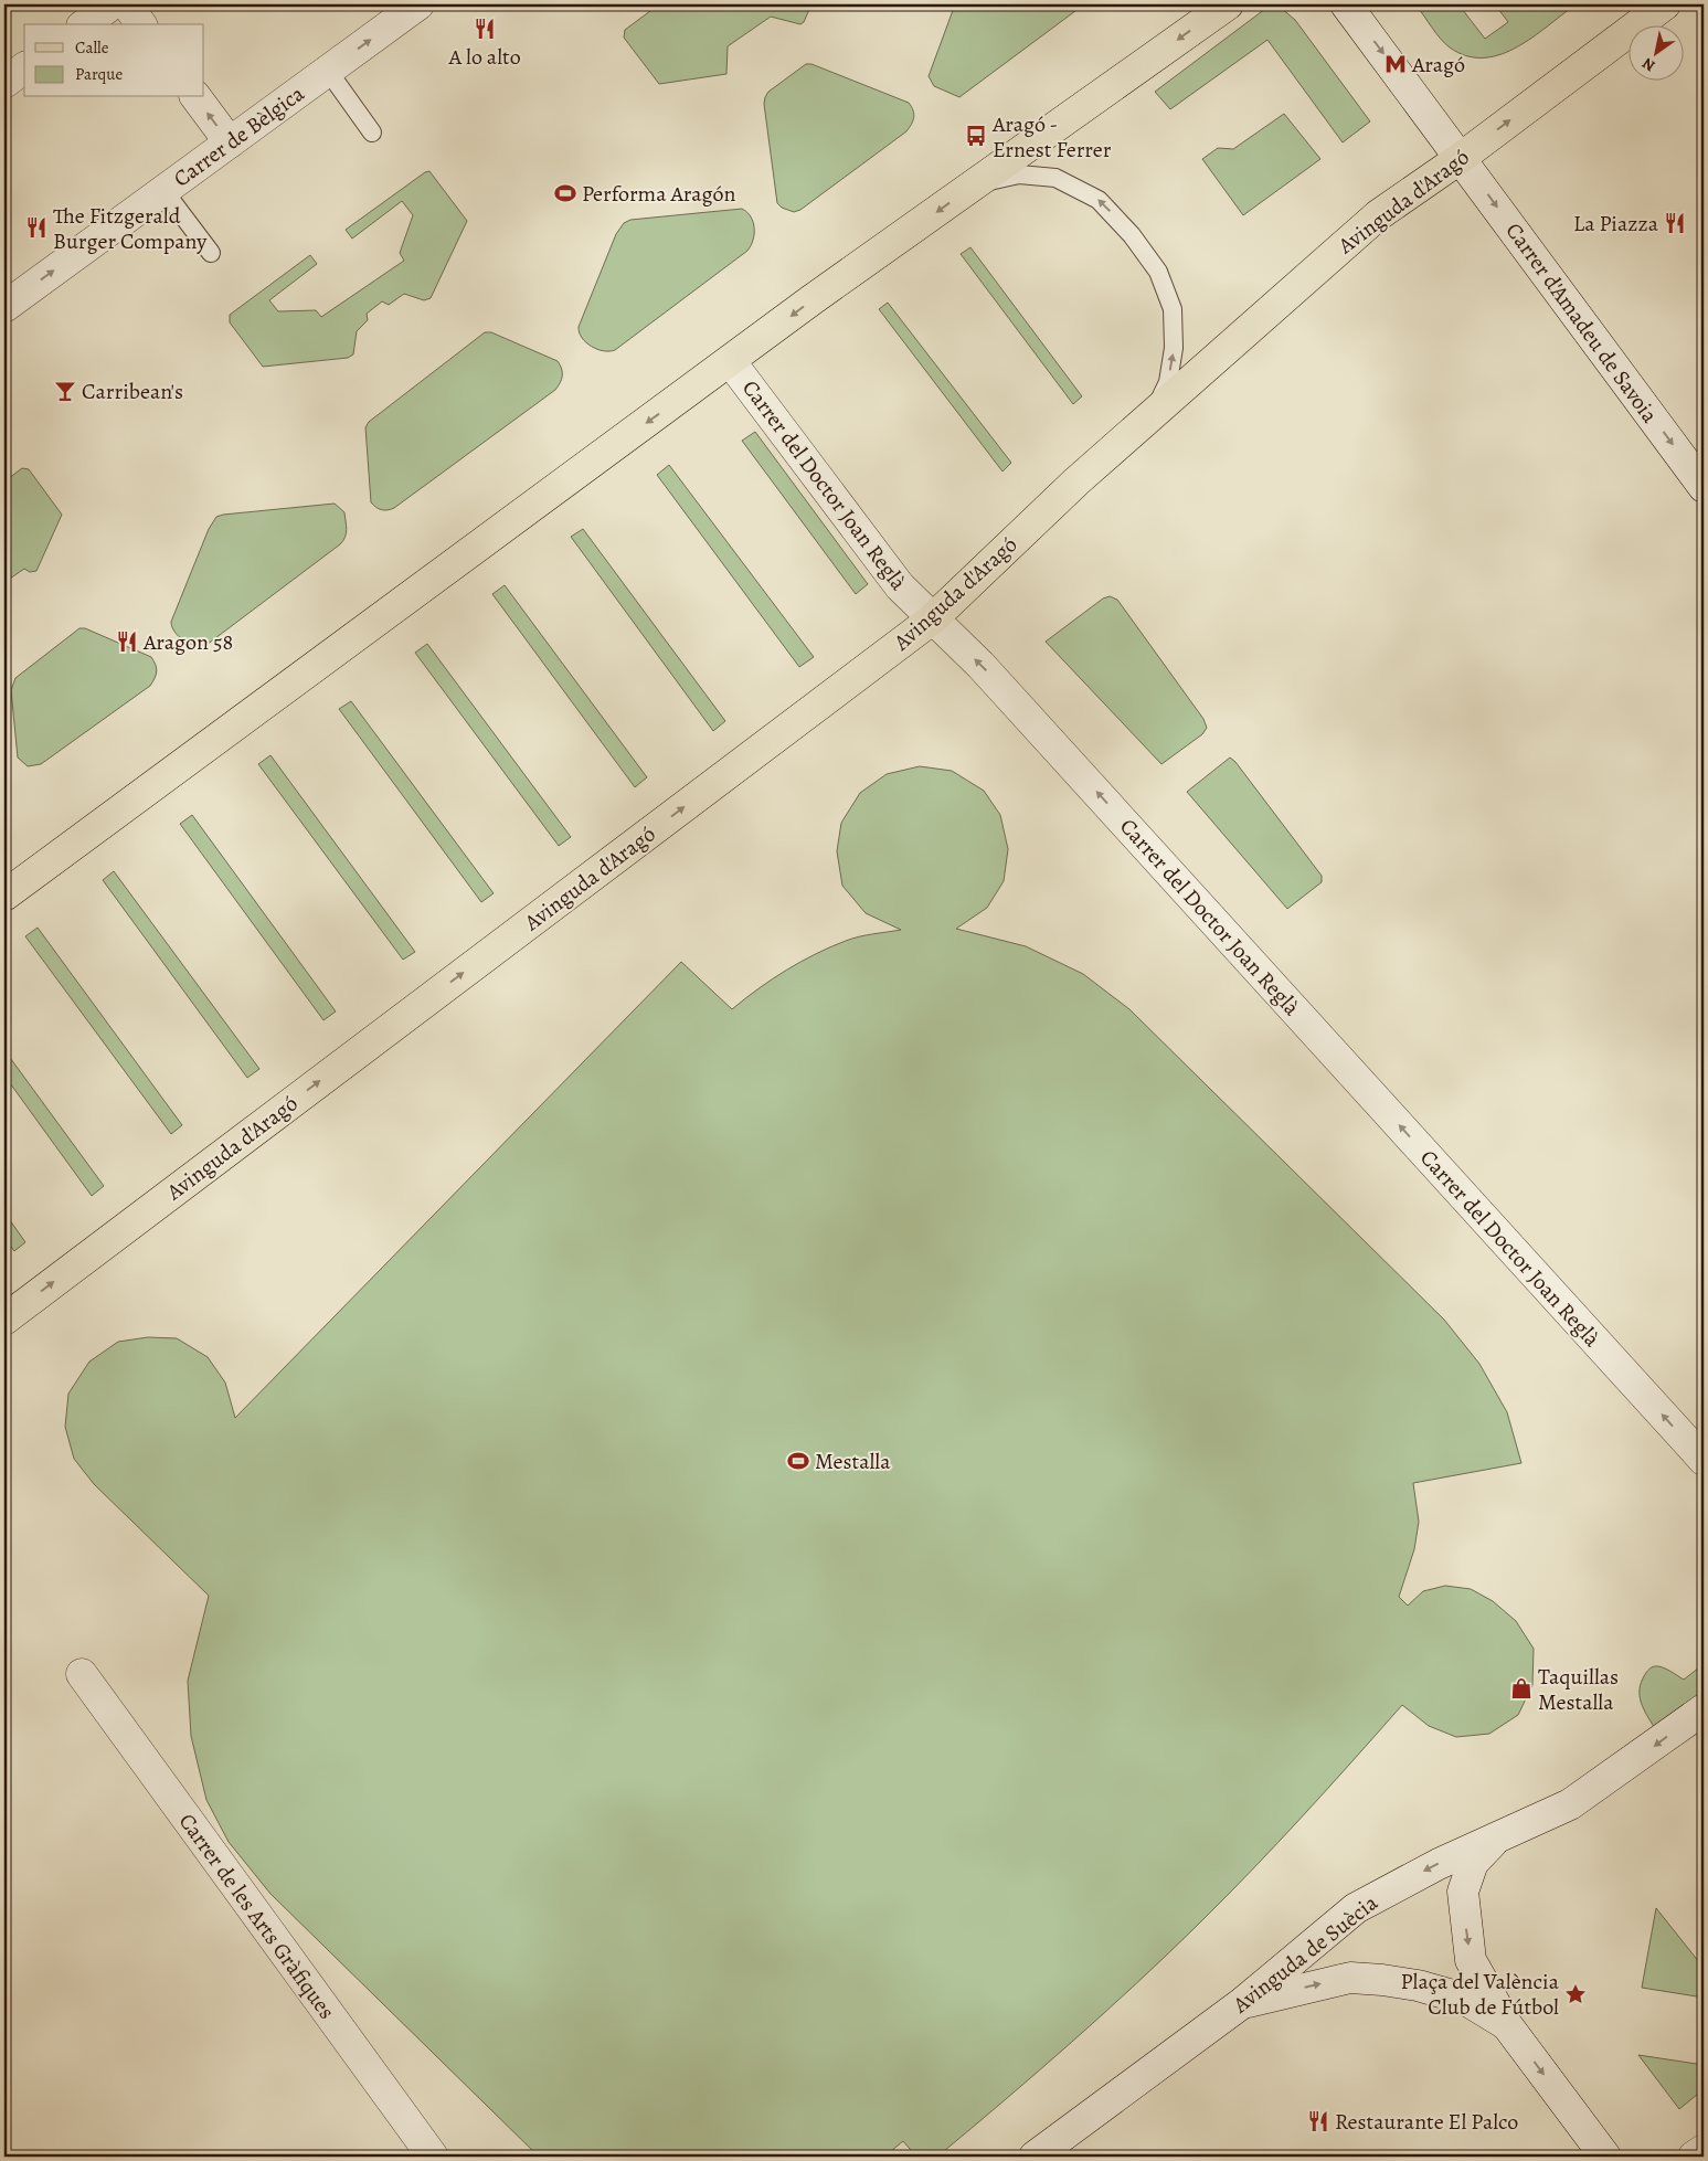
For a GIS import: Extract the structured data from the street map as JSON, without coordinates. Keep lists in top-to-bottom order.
{
  "streets": {
    "main road": ["Avinguda d'Aragó"],
    "street": [
      "Carrer de Bèlgica",
      "Carrer d'Amadeu de Savoia",
      "Carrer del Doctor Joan Reglà",
      "Carrer de les Arts Gràfiques",
      "Avinguda de Suècia"
    ]
  },
  "crossings": [
    ["Avinguda d'Aragó", "Carrer d'Amadeu de Savoia"],
    ["Avinguda d'Aragó", "Carrer del Doctor Joan Reglà"]
  ],
  "one_way": [
    "Carrer de Bèlgica",
    "Carrer d'Amadeu de Savoia",
    "Carrer del Doctor Joan Reglà",
    "Avinguda de Suècia"
  ],
  "places": {
    "restaurant": [
      "A lo alto",
      "La Piazza",
      "The Fitzgerald Burger Company",
      "Aragon 58",
      "Restaurante El Palco"
    ],
    "metro station": ["Aragó"],
    "bus stop": ["Aragó - Ernest Ferrer"],
    "sports": ["Performa Aragón", "Mestalla"],
    "bar": ["Carribean's"],
    "shop": ["Taquillas Mestalla"],
    "place": ["Plaça del València Club de Fútbol"]
  },
  "legend": ["Calle", "Parque"],
  "north": "bottom left"
}
